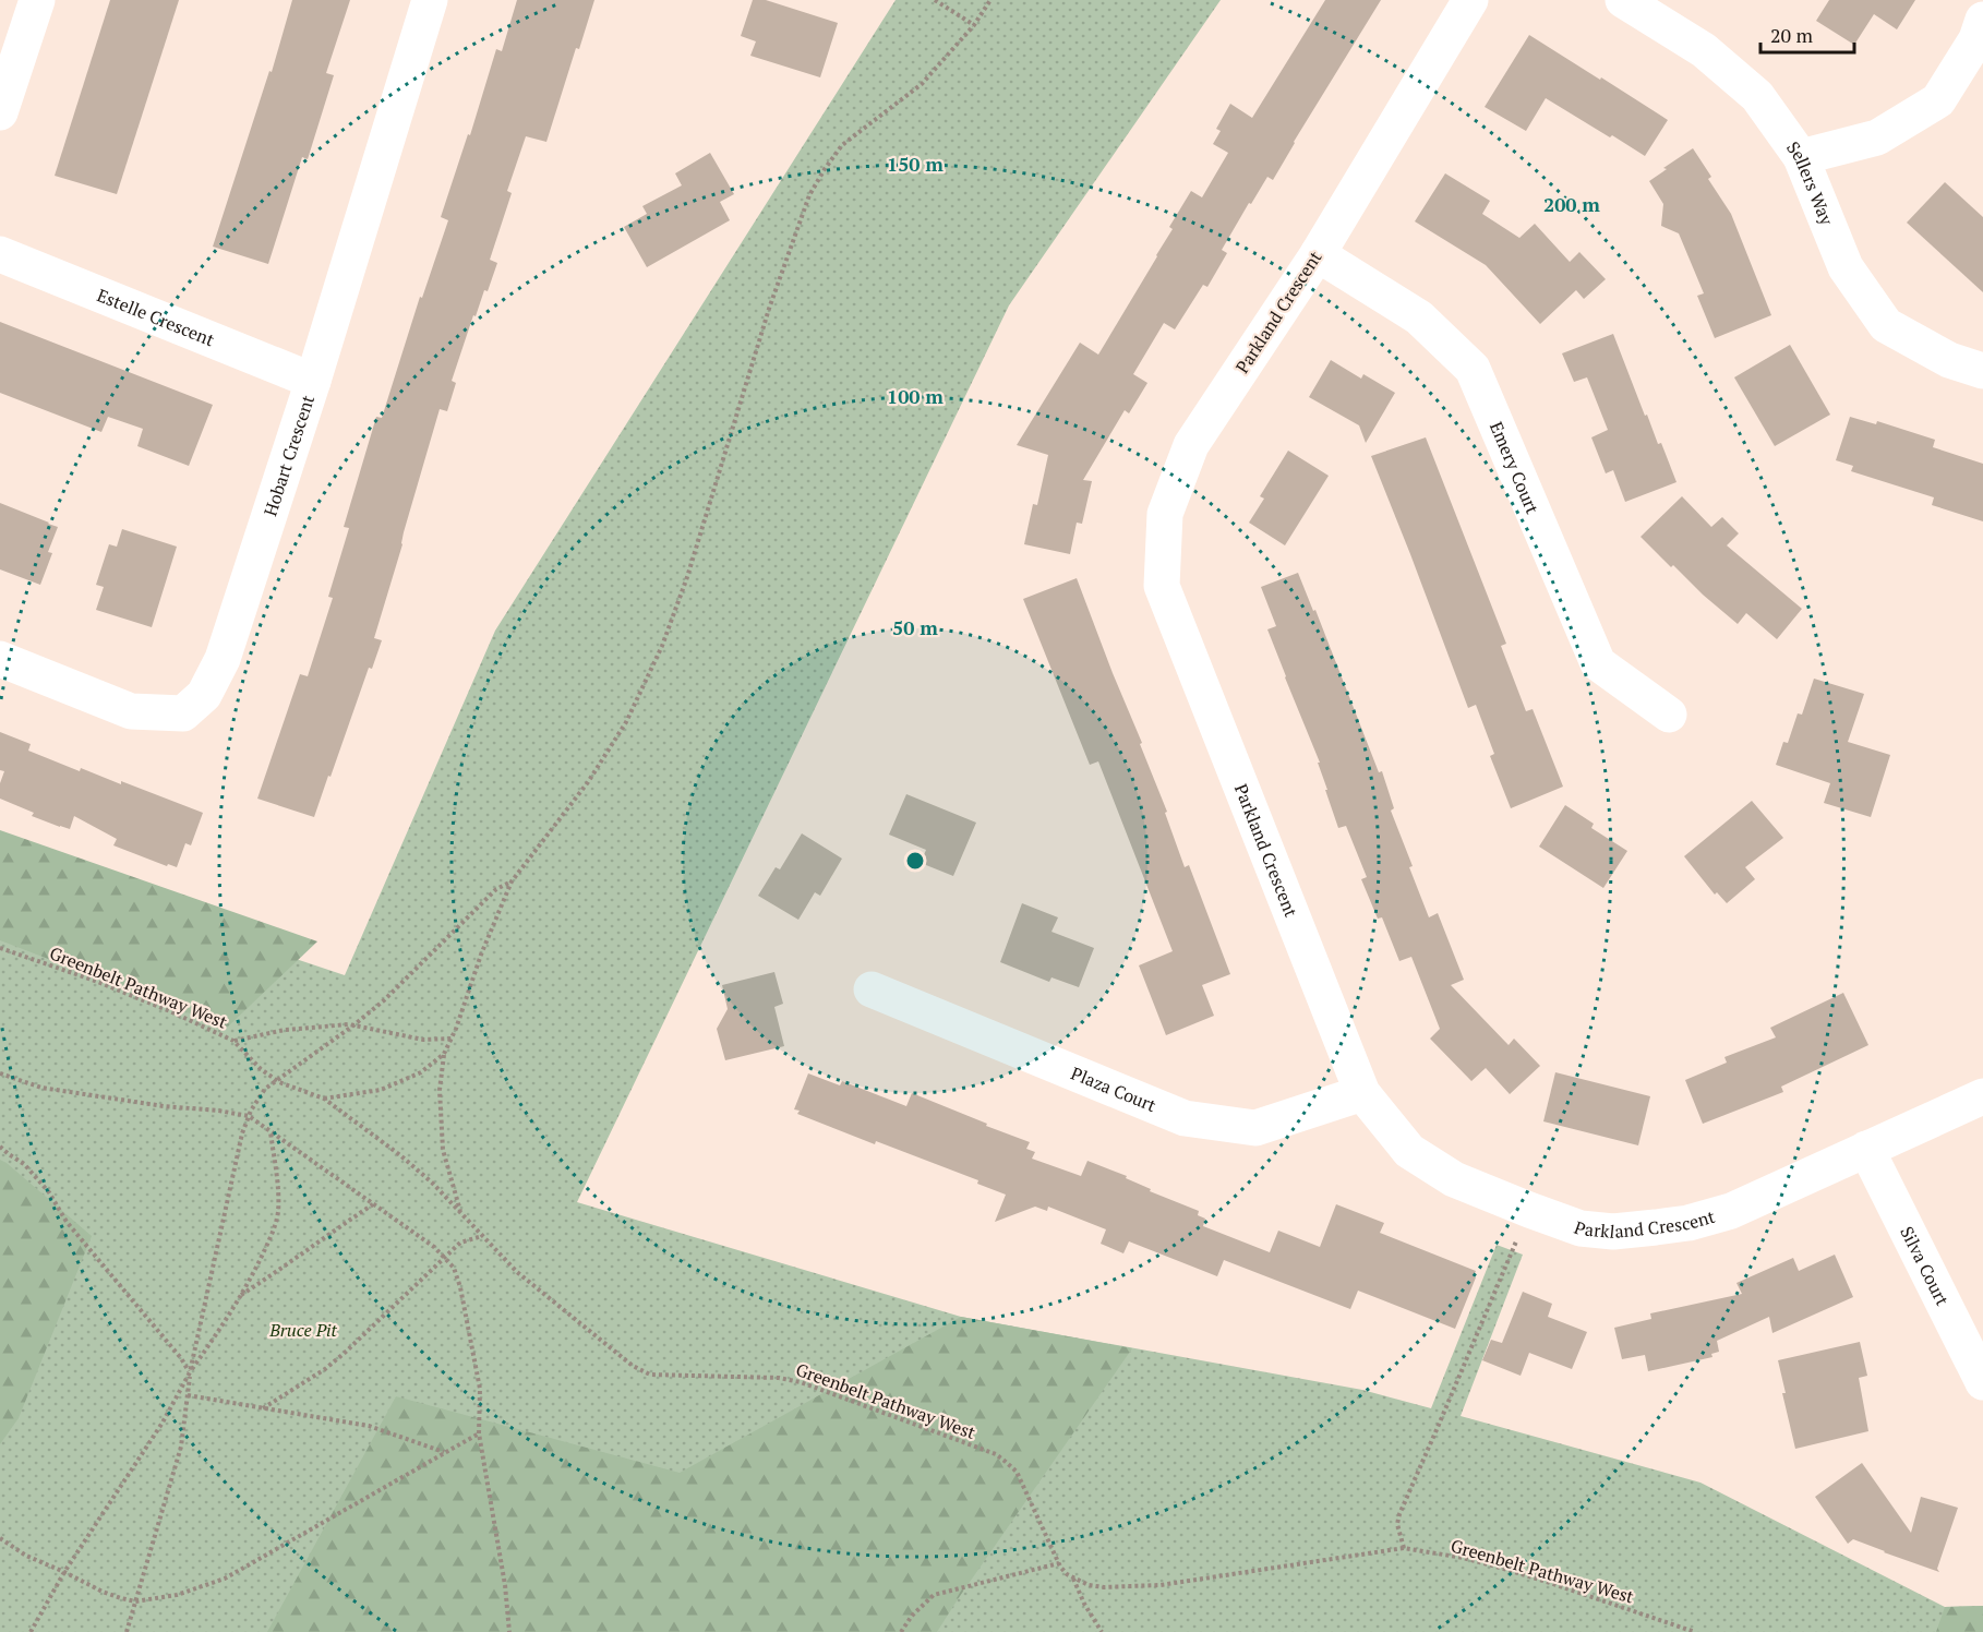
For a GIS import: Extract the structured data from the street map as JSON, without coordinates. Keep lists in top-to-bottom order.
{
  "streets": {
    "street": [
      "Sellers Way",
      "Parkland Crescent",
      "Estelle Crescent",
      "Hobart Crescent",
      "Emery Court",
      "Plaza Court",
      "Silva Court"
    ],
    "path": ["Greenbelt Pathway West"]
  },
  "crossings": [
    ["Parkland Crescent", "Emery Court"],
    ["Parkland Crescent", "Plaza Court"],
    ["Parkland Crescent", "Silva Court"],
    ["Estelle Crescent", "Hobart Crescent"]
  ],
  "parks": ["Bruce Pit"],
  "scale_bar": "20 m",
  "rings": [
    "150 m",
    "200 m",
    "100 m",
    "50 m"
  ]
}
